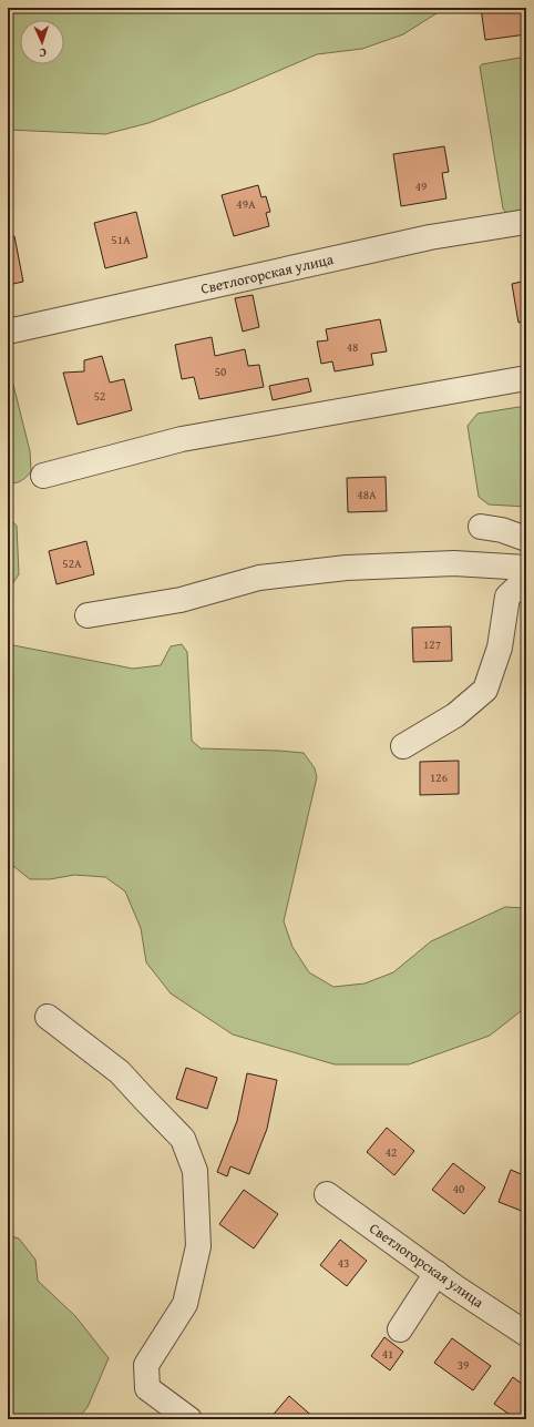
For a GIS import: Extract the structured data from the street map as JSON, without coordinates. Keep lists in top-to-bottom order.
{
  "streets": {
    "street": ["Светлогорская улица"]
  },
  "house_numbers": [
    "49",
    "49А",
    "51А",
    "48",
    "50",
    "52",
    "48А",
    "52А",
    "127",
    "126",
    "42",
    "40",
    "43",
    "41",
    "39"
  ],
  "north": "bottom"
}
